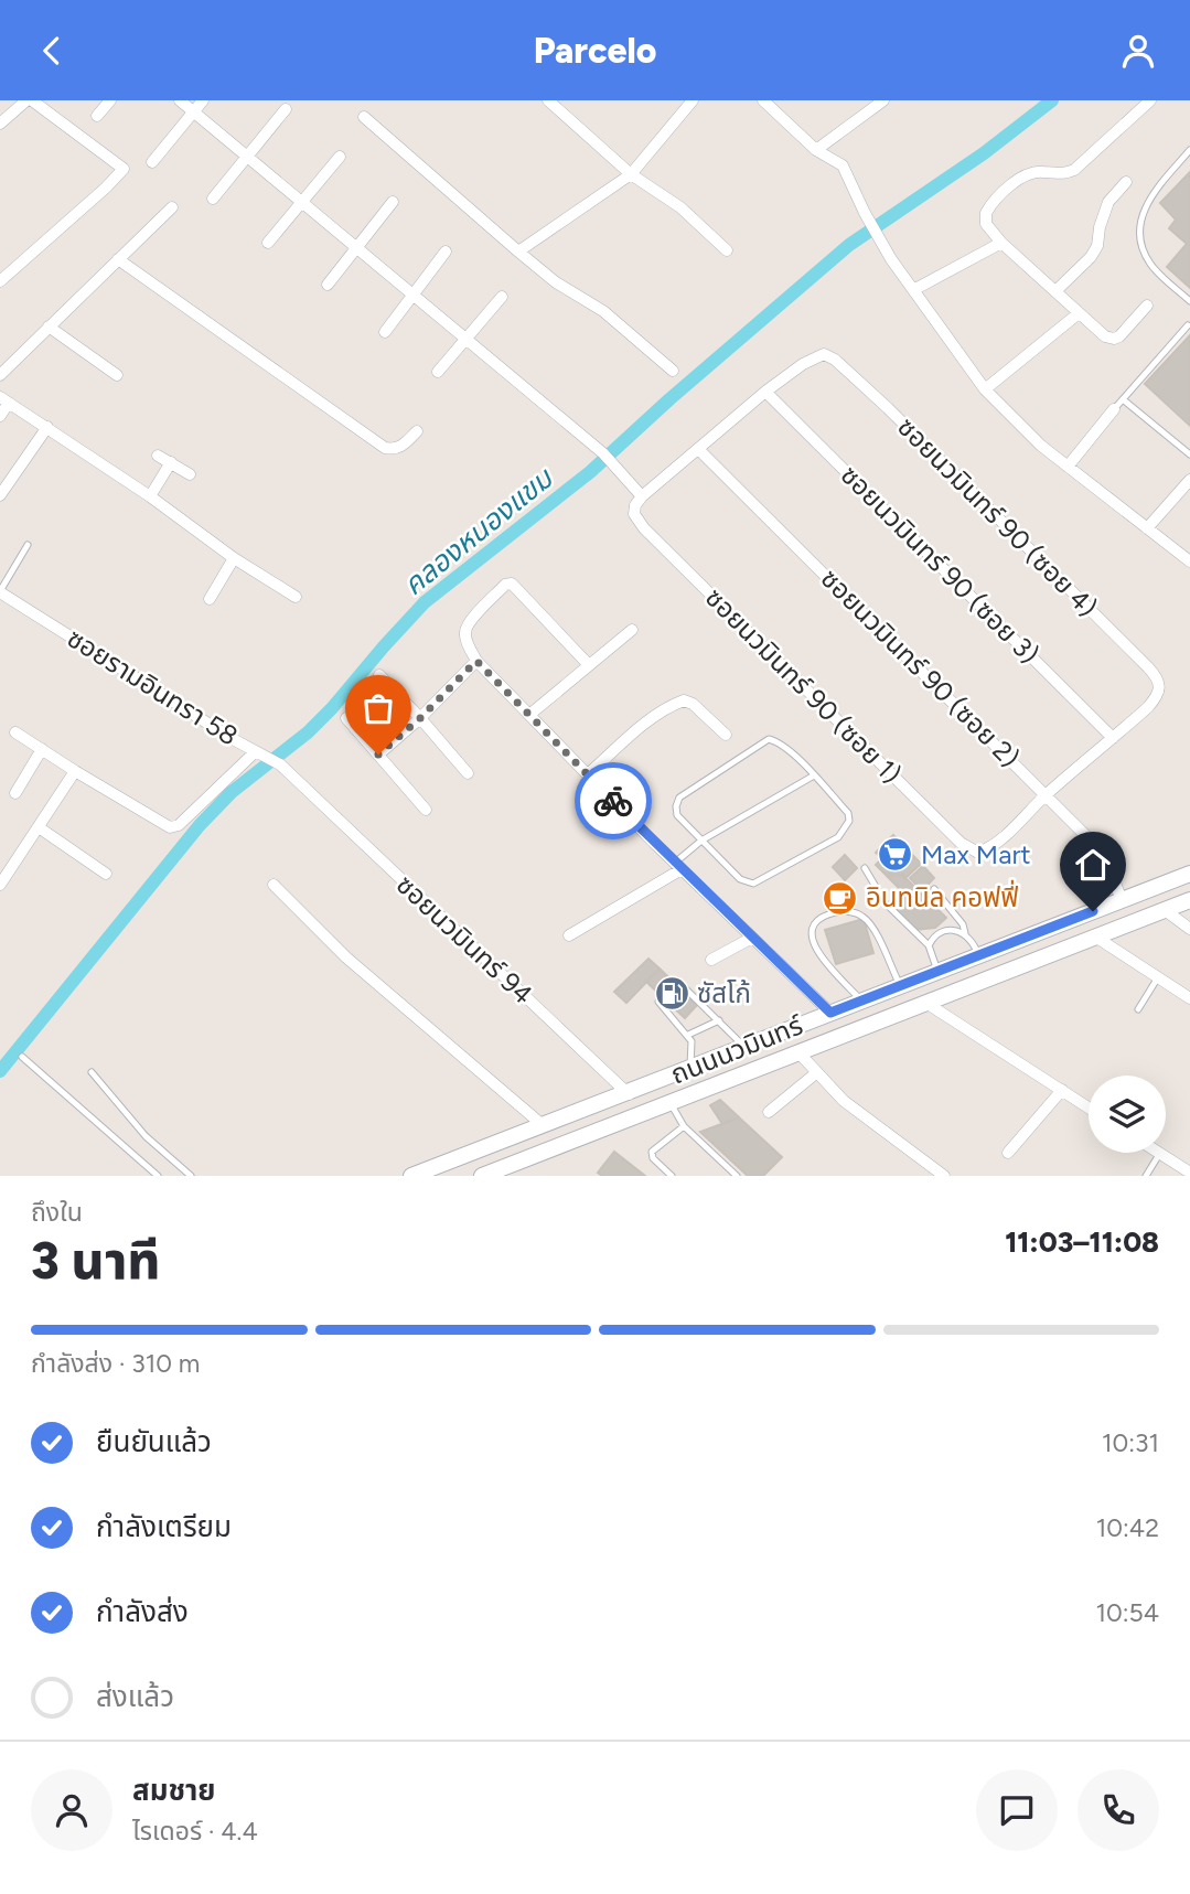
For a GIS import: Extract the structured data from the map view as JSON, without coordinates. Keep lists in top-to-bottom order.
{
  "streets": {
    "main road": ["ถนนนวมินทร์"],
    "street": [
      "ซอยนวมินทร์ 90 (ซอย 4)",
      "ซอยนวมินทร์ 90 (ซอย 3)",
      "ซอยนวมินทร์ 90 (ซอย 2)",
      "ซอยนวมินทร์ 90 (ซอย 1)",
      "ซอยรามอินทรา 58",
      "ซอยนวมินทร์ 94"
    ]
  },
  "crossings": [
    ["ซอยนวมินทร์ 90 (ซอย 4)", "ซอยนวมินทร์ 90 (ซอย 3)"],
    ["ซอยนวมินทร์ 90 (ซอย 2)", "ซอยนวมินทร์ 90 (ซอย 1)"],
    ["ซอยนวมินทร์ 90 (ซอย 2)", "ถนนนวมินทร์"],
    ["ซอยรามอินทรา 58", "ซอยนวมินทร์ 94"],
    ["ซอยนวมินทร์ 94", "ถนนนวมินทร์"]
  ],
  "water": ["คลองหนองแขม"],
  "places": {
    "supermarket": ["Max Mart"],
    "cafe": ["อินทนิล คอฟฟี่"],
    "fuel station": ["ซัสโก้"]
  },
  "page": {
    "header": "Parcelo",
    "heading": ["3 นาที", "ถึงใน", "11:03–11:08"],
    "panel": ["สมชาย", "ไรเดอร์ · 4.4"],
    "bar": "กำลังส่ง · 310 m",
    "list": [
      ["ยืนยันแล้ว", "10:31"],
      ["กำลังเตรียม", "10:42"],
      ["กำลังส่ง", "10:54"],
      "ส่งแล้ว"
    ]
  }
}
